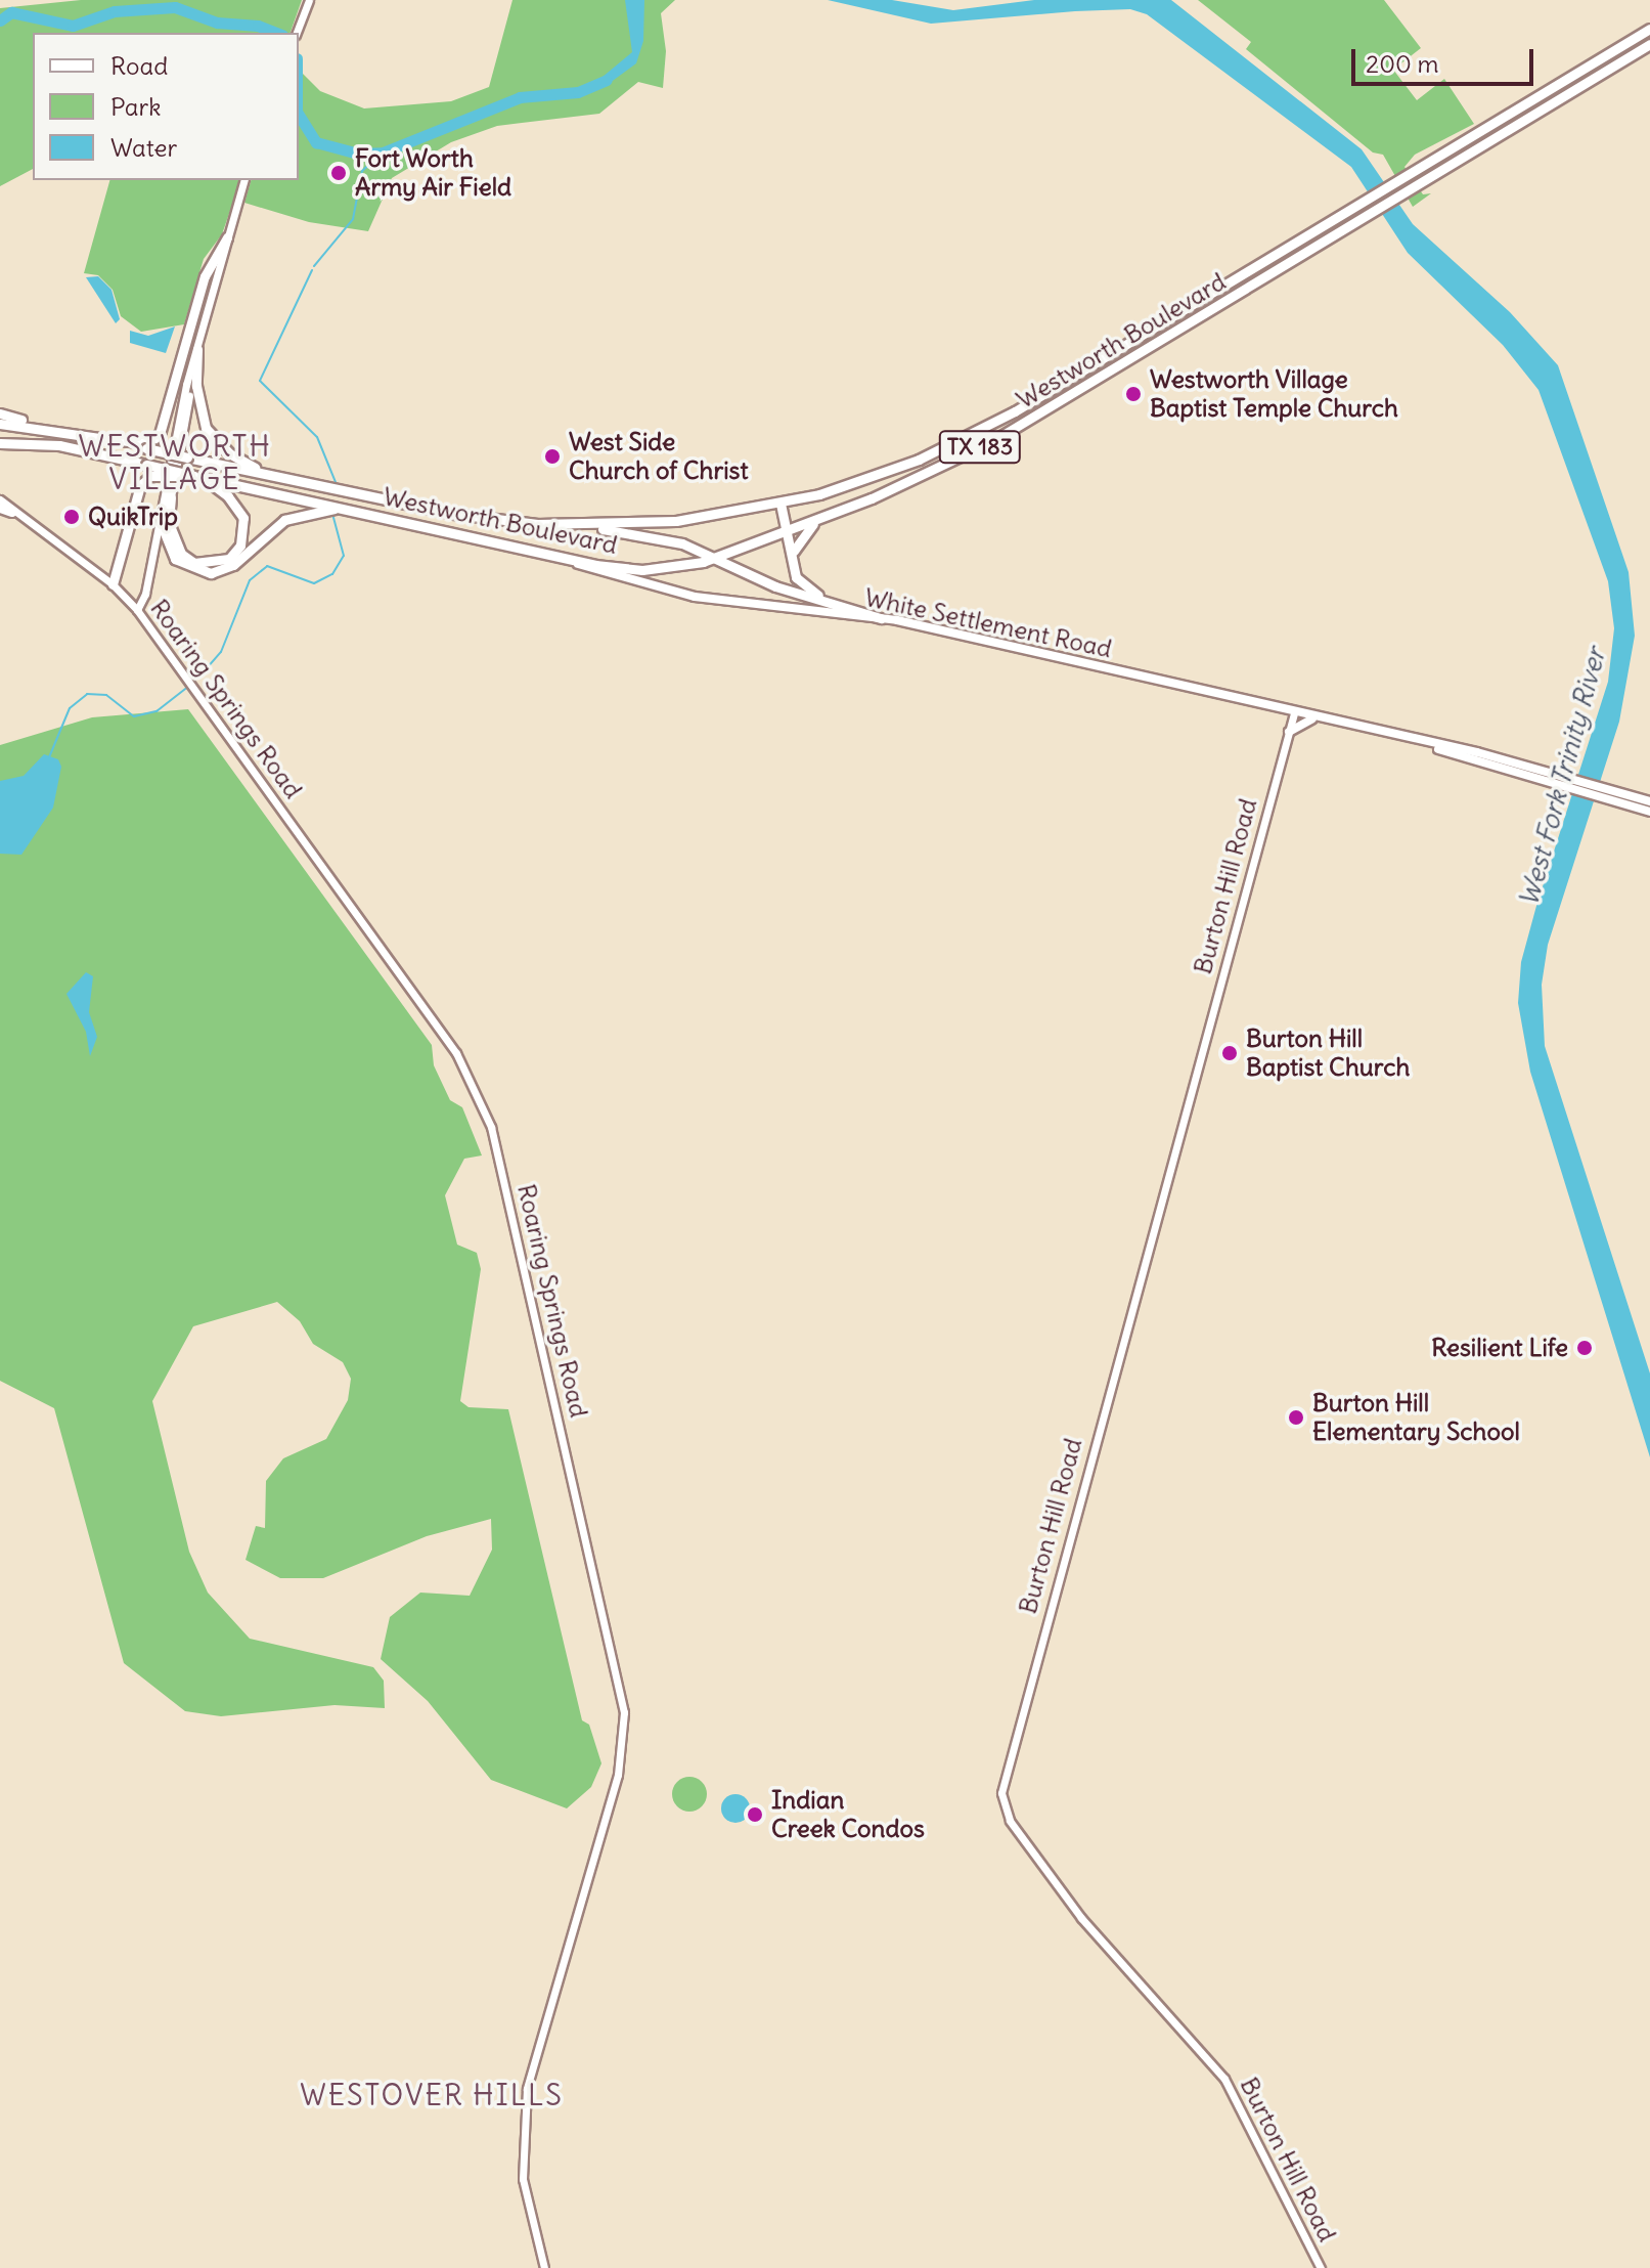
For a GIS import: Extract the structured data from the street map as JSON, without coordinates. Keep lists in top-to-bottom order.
{
  "streets": {
    "main road": ["Westworth Boulevard", "TX 183", "White Settlement Road"],
    "street": ["Roaring Springs Road", "Burton Hill Road"]
  },
  "crossings": [
    ["Westworth Boulevard", "White Settlement Road"],
    ["White Settlement Road", "Burton Hill Road"]
  ],
  "districts": ["WESTWORTH VILLAGE", "WESTOVER HILLS"],
  "water": ["West Fork Trinity River"],
  "places": [
    "Fort Worth Army Air Field",
    "Westworth Village Baptist Temple Church",
    "West Side Church of Christ",
    "QuikTrip",
    "Burton Hill Baptist Church",
    "Resilient Life",
    "Burton Hill Elementary School",
    "Indian Creek Condos"
  ],
  "legend": ["Road", "Park", "Water"],
  "scale_bar": "200 m"
}
